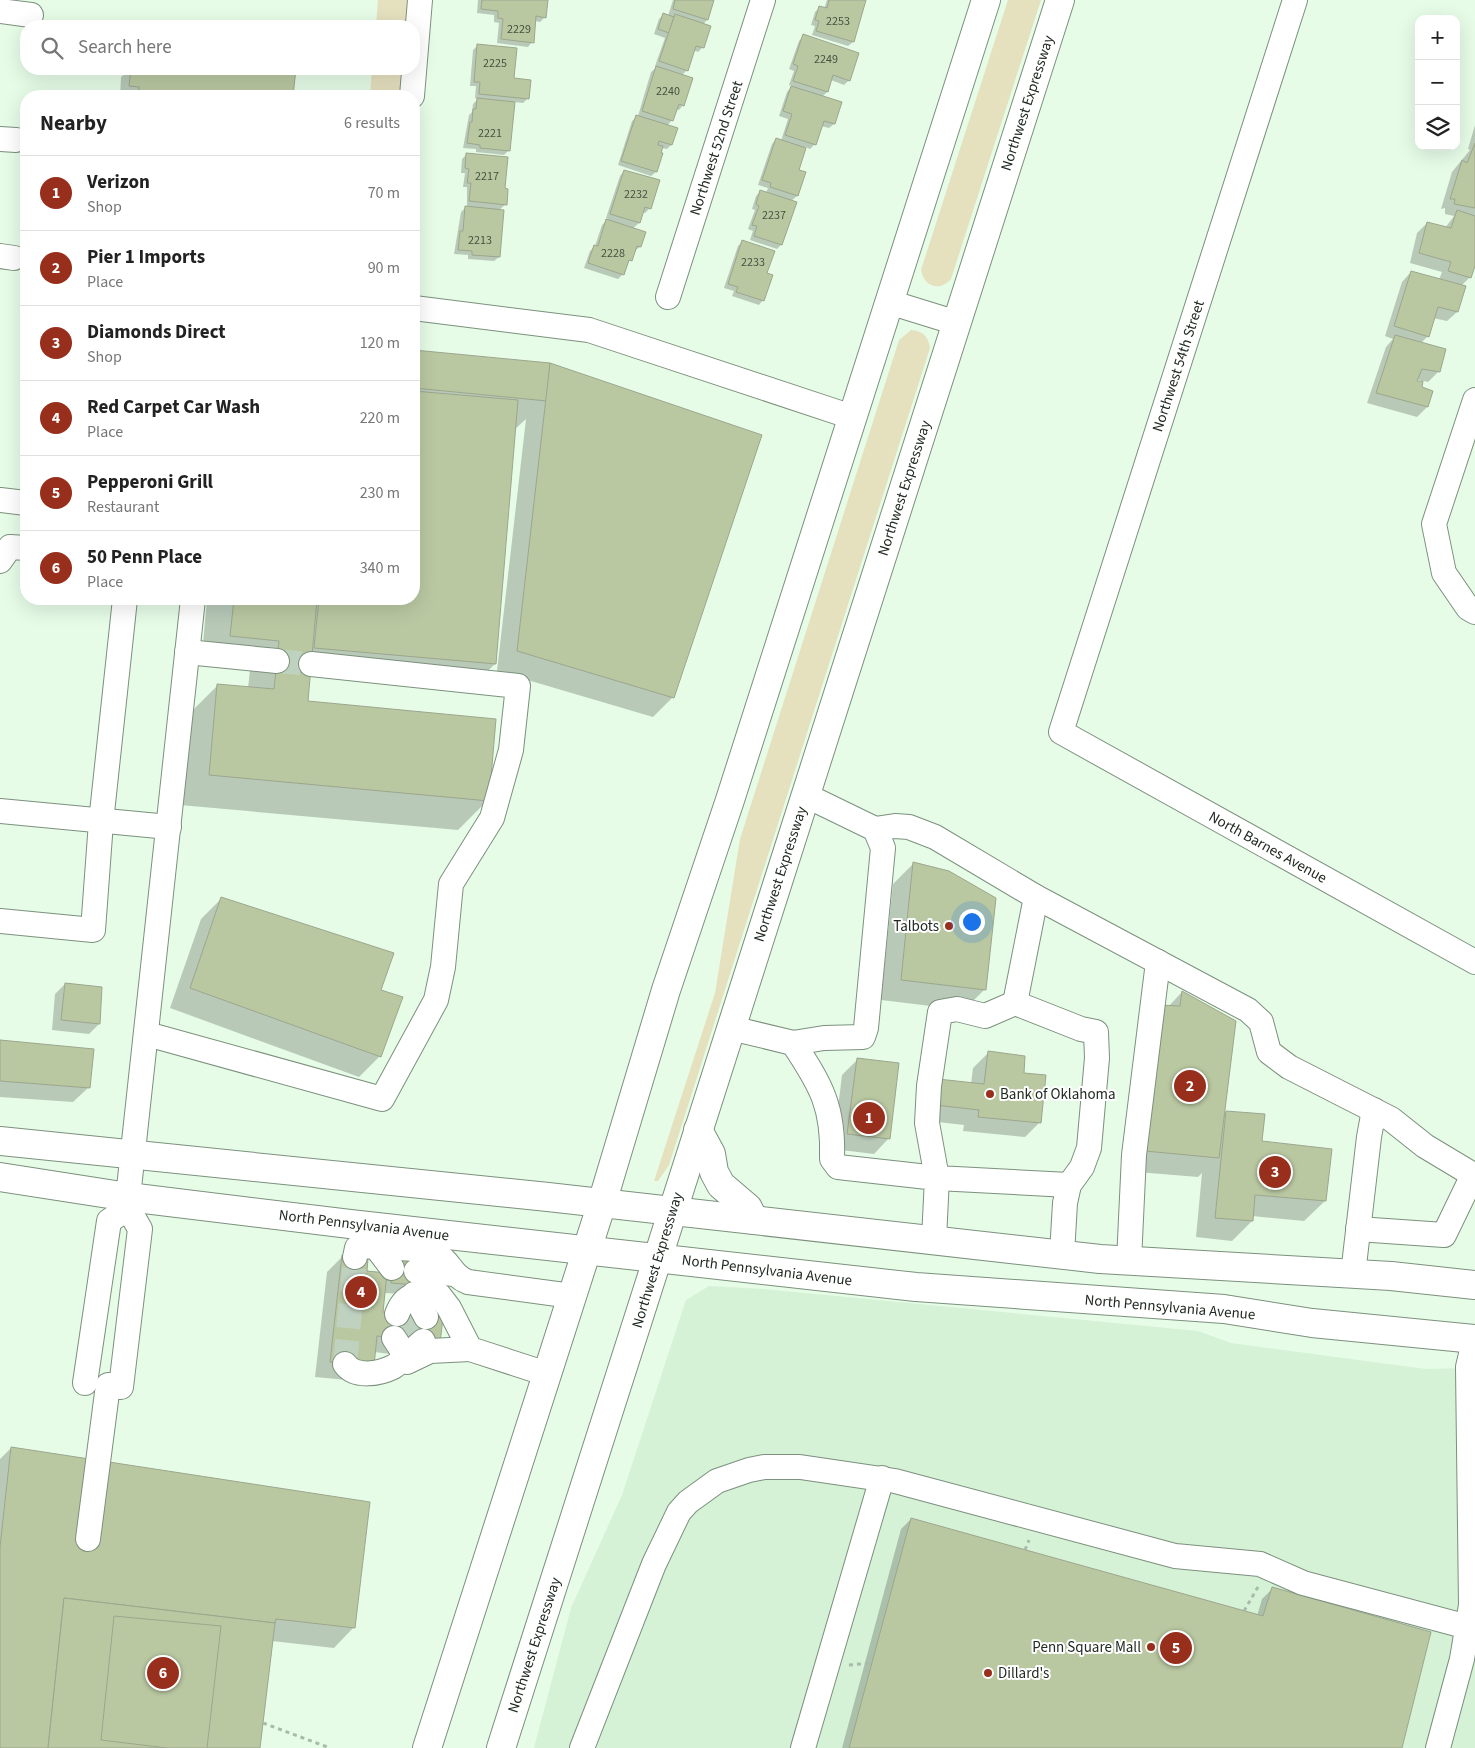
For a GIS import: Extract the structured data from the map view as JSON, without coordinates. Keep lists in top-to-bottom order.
{
  "streets": {
    "main road": ["Northwest Expressway", "North Pennsylvania Avenue"],
    "street": ["Northwest 52nd Street", "Northwest 54th Street", "North Barnes Avenue"]
  },
  "crossings": [
    ["Northwest Expressway", "North Pennsylvania Avenue"],
    ["Northwest 54th Street", "North Barnes Avenue"]
  ],
  "places": [
    "Talbots",
    "Bank of Oklahoma",
    "Penn Square Mall",
    "Dillard's"
  ],
  "house_numbers": [
    "2253",
    "2229",
    "2249",
    "2225",
    "2240",
    "2221",
    "2217",
    "2232",
    "2237",
    "2213",
    "2228",
    "2233"
  ],
  "page": {
    "map_buttons": ["+", "−"],
    "search": "Search here",
    "heading": ["Nearby", "6 results"],
    "list": [
      {
        "mark": "1",
        "name": "Verizon",
        "note": "Shop",
        "value": "70 m"
      },
      {
        "mark": "2",
        "name": "Pier 1 Imports",
        "note": "Place",
        "value": "90 m"
      },
      {
        "mark": "3",
        "name": "Diamonds Direct",
        "note": "Shop",
        "value": "120 m"
      },
      {
        "mark": "4",
        "name": "Red Carpet Car Wash",
        "note": "Place",
        "value": "220 m"
      },
      {
        "mark": "5",
        "name": "Pepperoni Grill",
        "note": "Restaurant",
        "value": "230 m"
      },
      {
        "mark": "6",
        "name": "50 Penn Place",
        "note": "Place",
        "value": "340 m"
      }
    ],
    "pins": [
      "2",
      "1",
      "3",
      "4",
      "5",
      "6"
    ]
  }
}
